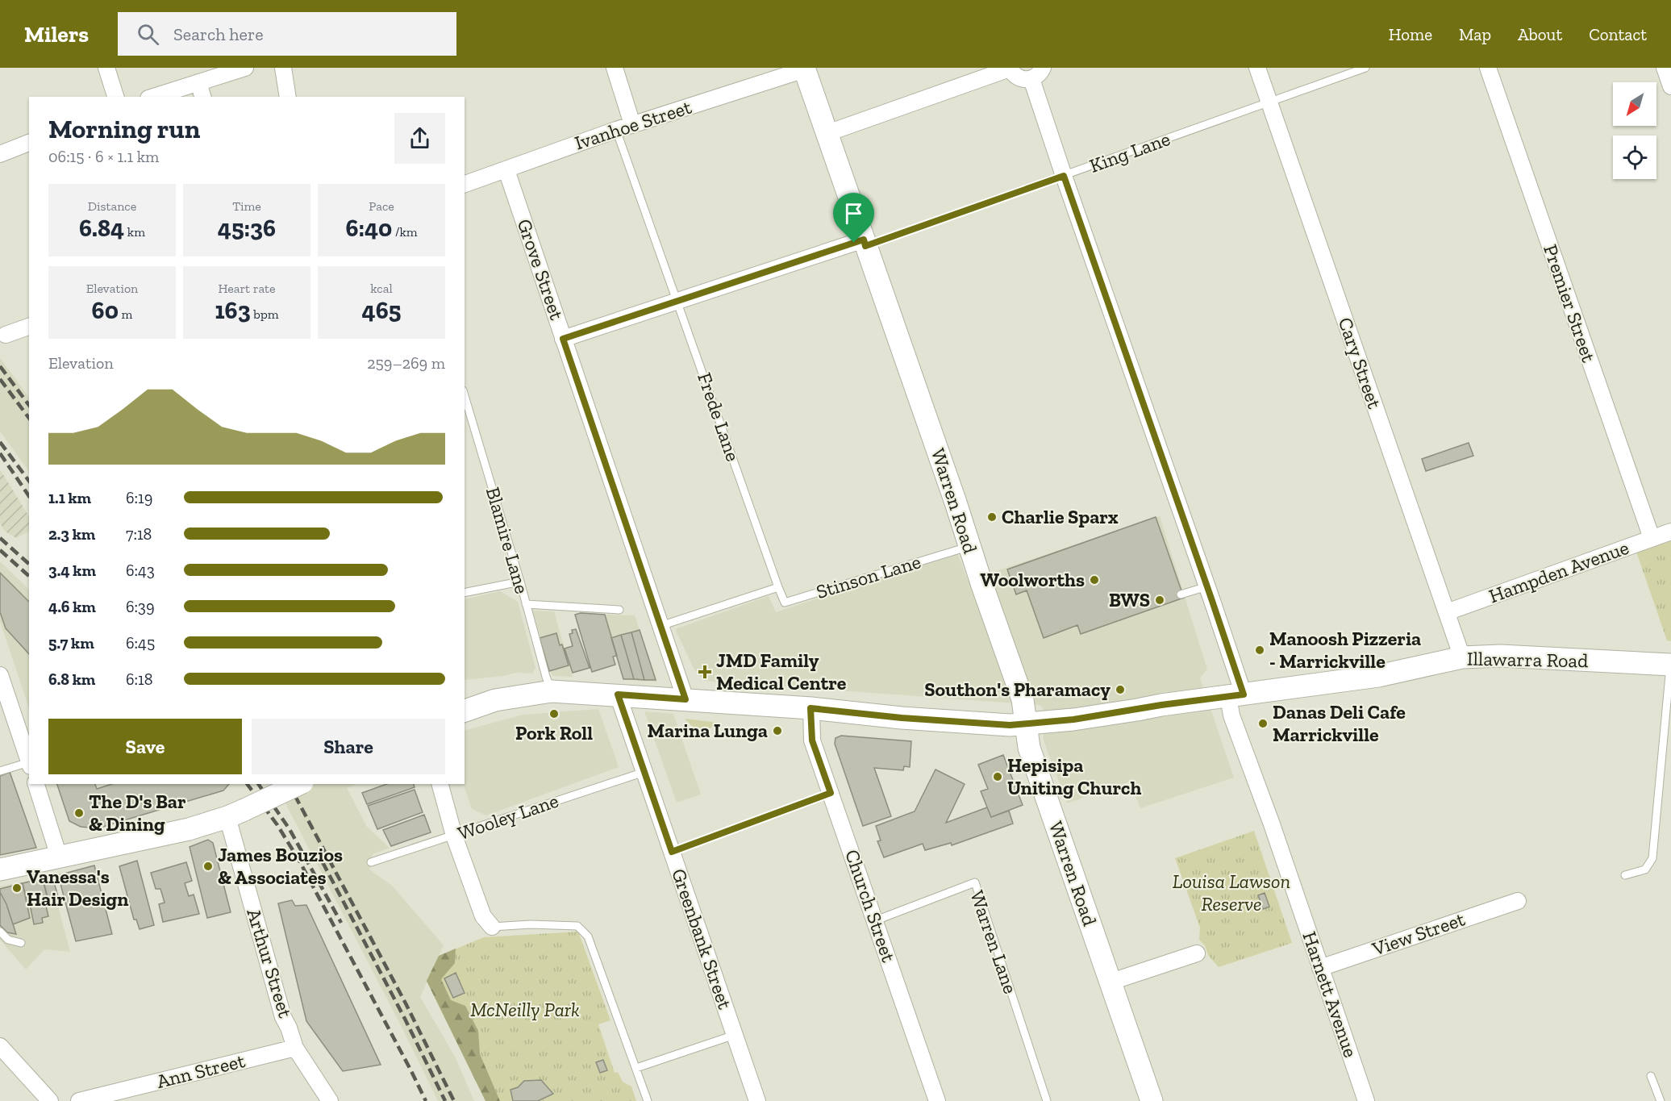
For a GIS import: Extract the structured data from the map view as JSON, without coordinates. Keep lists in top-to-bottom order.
{
  "streets": {
    "main road": ["Warren Road", "Illawarra Road"],
    "street": [
      "Ivanhoe Street",
      "Grove Street",
      "Premier Street",
      "Cary Street",
      "Hampden Avenue",
      "Church Street",
      "View Street",
      "Greenbank Street",
      "Arthur Street",
      "Harnett Avenue",
      "Ann Street"
    ],
    "lane": [
      "King Lane",
      "Frede Lane",
      "Blamire Lane",
      "Stinson Lane",
      "Wooley Lane",
      "Warren Lane"
    ]
  },
  "crossings": [
    ["Ivanhoe Street", "Grove Street"],
    ["Ivanhoe Street", "Frede Lane"],
    ["Ivanhoe Street", "Warren Road"],
    ["King Lane", "Cary Street"],
    ["King Lane", "Warren Road"],
    ["King Lane", "Harnett Avenue"],
    ["Grove Street", "Illawarra Road"],
    ["Premier Street", "Hampden Avenue"],
    ["Cary Street", "Hampden Avenue"],
    ["Cary Street", "Illawarra Road"],
    ["Frede Lane", "Stinson Lane"],
    ["Warren Road", "Stinson Lane"],
    ["Warren Road", "Illawarra Road"],
    ["Blamire Lane", "Illawarra Road"],
    ["Illawarra Road", "Church Street"],
    ["Illawarra Road", "Greenbank Street"],
    ["Illawarra Road", "Harnett Avenue"],
    ["Wooley Lane", "Greenbank Street"],
    ["Church Street", "Warren Lane"],
    ["View Street", "Harnett Avenue"],
    ["Arthur Street", "Ann Street"]
  ],
  "parks": ["Louisa Lawson Reserve", "McNeilly Park"],
  "places": {
    "other": [
      "Charlie Sparx",
      "Woolworths",
      "BWS",
      "Manoosh Pizzeria - Marrickville",
      "Southon's Pharamacy",
      "Pork Roll",
      "Danas Deli Cafe Marrickville",
      "Marina Lunga",
      "Hepisipa Uniting Church",
      "The D's Bar & Dining",
      "James Bouzios & Associates",
      "Vanessa's Hair Design"
    ],
    "health": ["JMD Family Medical Centre"]
  },
  "north": "bottom left",
  "page": {
    "header": "Milers",
    "search": "Search here",
    "nav": [
      "Home",
      "Map",
      "About",
      "Contact"
    ],
    "heading": ["Morning run", "06:15 · 6 × 1.1 km"],
    "stats": [
      ["Distance", "6.84 km"],
      ["Time", "45:36"],
      ["Pace", "6:40 /km"],
      ["Elevation", "60 m"],
      ["Heart rate", "163 bpm"],
      ["kcal", "465"]
    ],
    "chart": ["Elevation", "259–269 m"],
    "list": [
      {
        "name": "1.1 km",
        "note": "6:19"
      },
      {
        "name": "2.3 km",
        "note": "7:18"
      },
      {
        "name": "3.4 km",
        "note": "6:43"
      },
      {
        "name": "4.6 km",
        "note": "6:39"
      },
      {
        "name": "5.7 km",
        "note": "6:45"
      },
      {
        "name": "6.8 km",
        "note": "6:18"
      }
    ],
    "buttons": ["Save", "Share"]
  }
}
